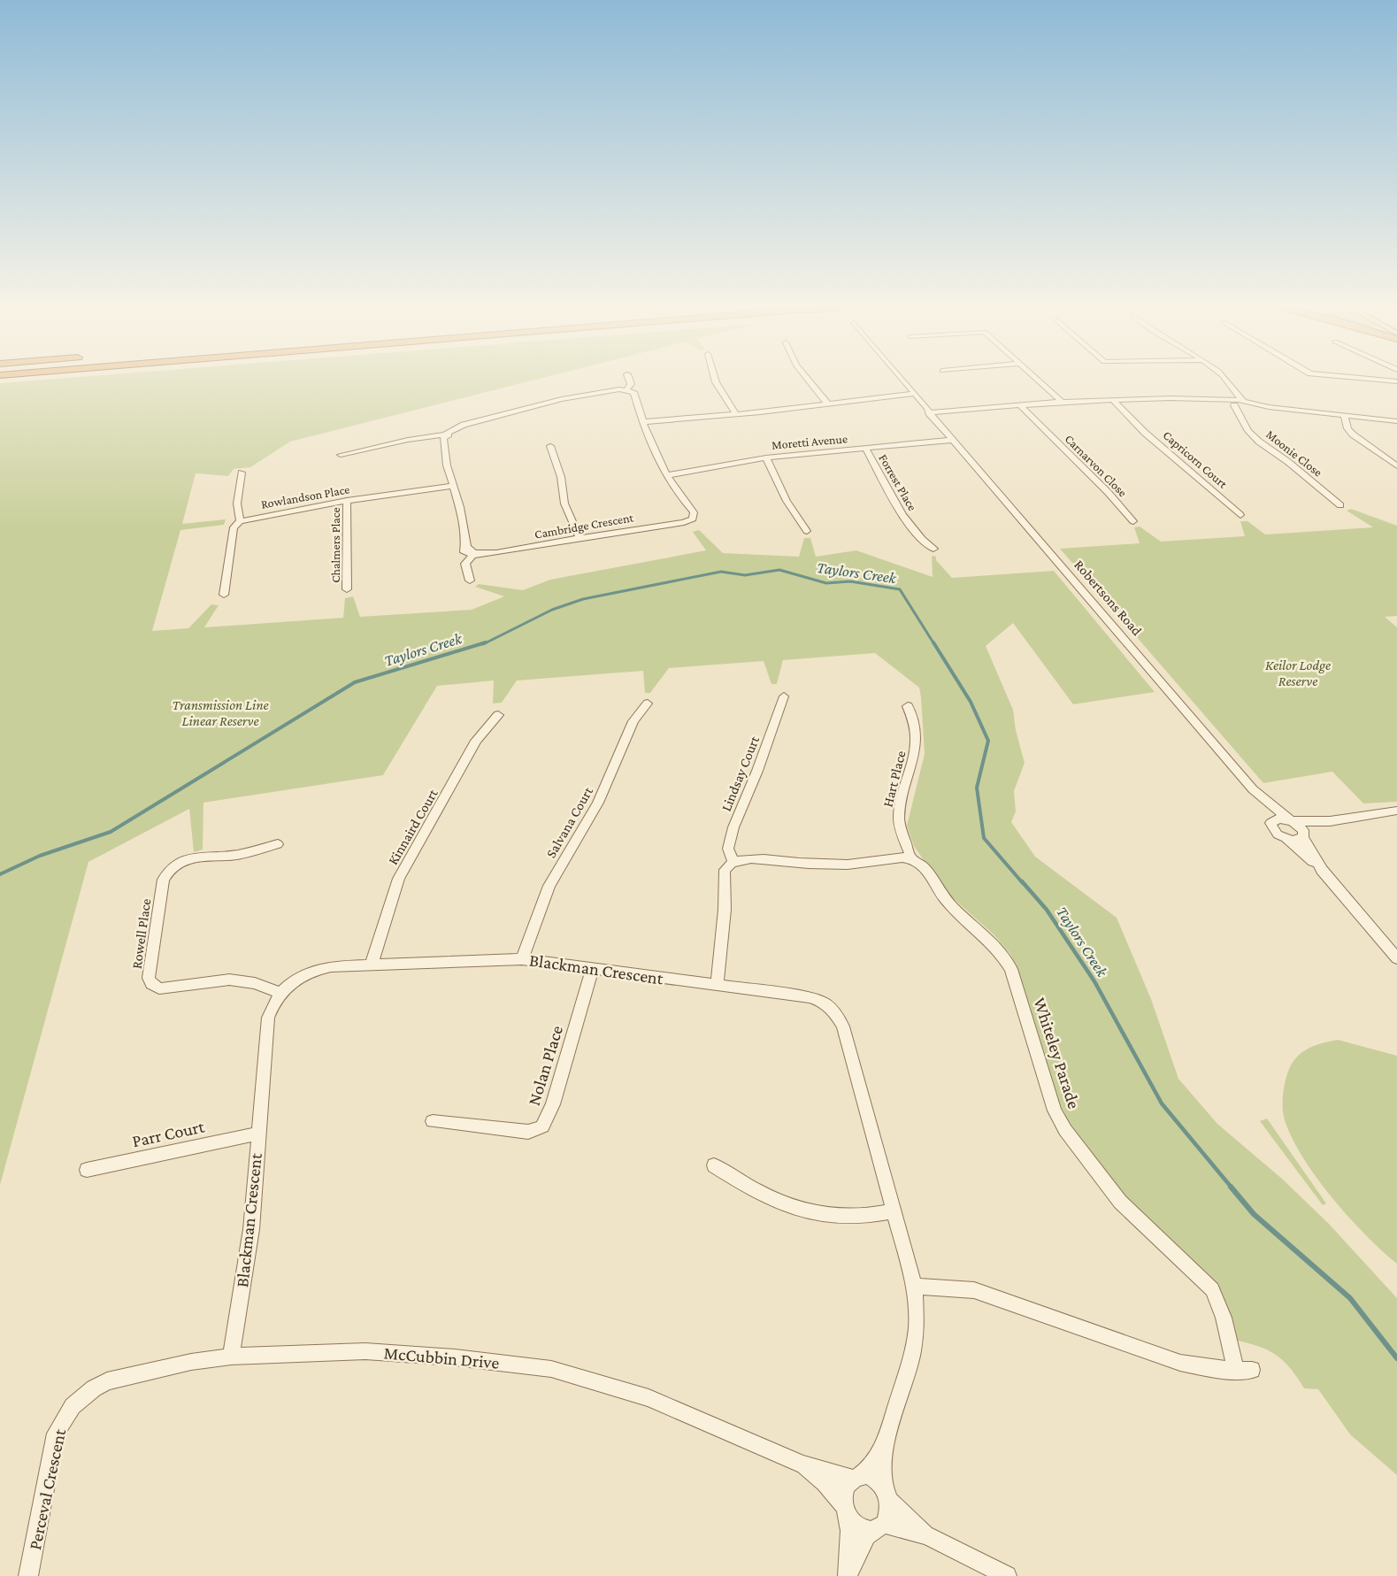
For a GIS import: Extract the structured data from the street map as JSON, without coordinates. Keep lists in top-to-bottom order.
{
  "streets": {
    "street": [
      "Moretti Avenue",
      "Moonie Close",
      "Capricorn Court",
      "Carnarvon Close",
      "Forrest Place",
      "Rowlandson Place",
      "Cambridge Crescent",
      "Chalmers Place",
      "Robertsons Road",
      "Lindsay Court",
      "Hart Place",
      "Salvana Court",
      "Kinnaird Court",
      "Rowell Place",
      "Blackman Crescent",
      "Whiteley Parade",
      "Nolan Place",
      "Parr Court",
      "McCubbin Drive",
      "Perceval Crescent"
    ]
  },
  "crossings": [
    ["Moretti Avenue", "Forrest Place"],
    ["Moretti Avenue", "Cambridge Crescent"],
    ["Moretti Avenue", "Robertsons Road"],
    ["Rowlandson Place", "Chalmers Place"],
    ["Hart Place", "Whiteley Parade"],
    ["Salvana Court", "Blackman Crescent"],
    ["Kinnaird Court", "Blackman Crescent"],
    ["Rowell Place", "Blackman Crescent"],
    ["Blackman Crescent", "Whiteley Parade"],
    ["Blackman Crescent", "Nolan Place"],
    ["Blackman Crescent", "Parr Court"],
    ["Blackman Crescent", "McCubbin Drive"],
    ["McCubbin Drive", "Perceval Crescent"]
  ],
  "water": ["Taylors Creek"],
  "parks": ["Keilor Lodge Reserve", "Transmission Line Linear Reserve"]
}
